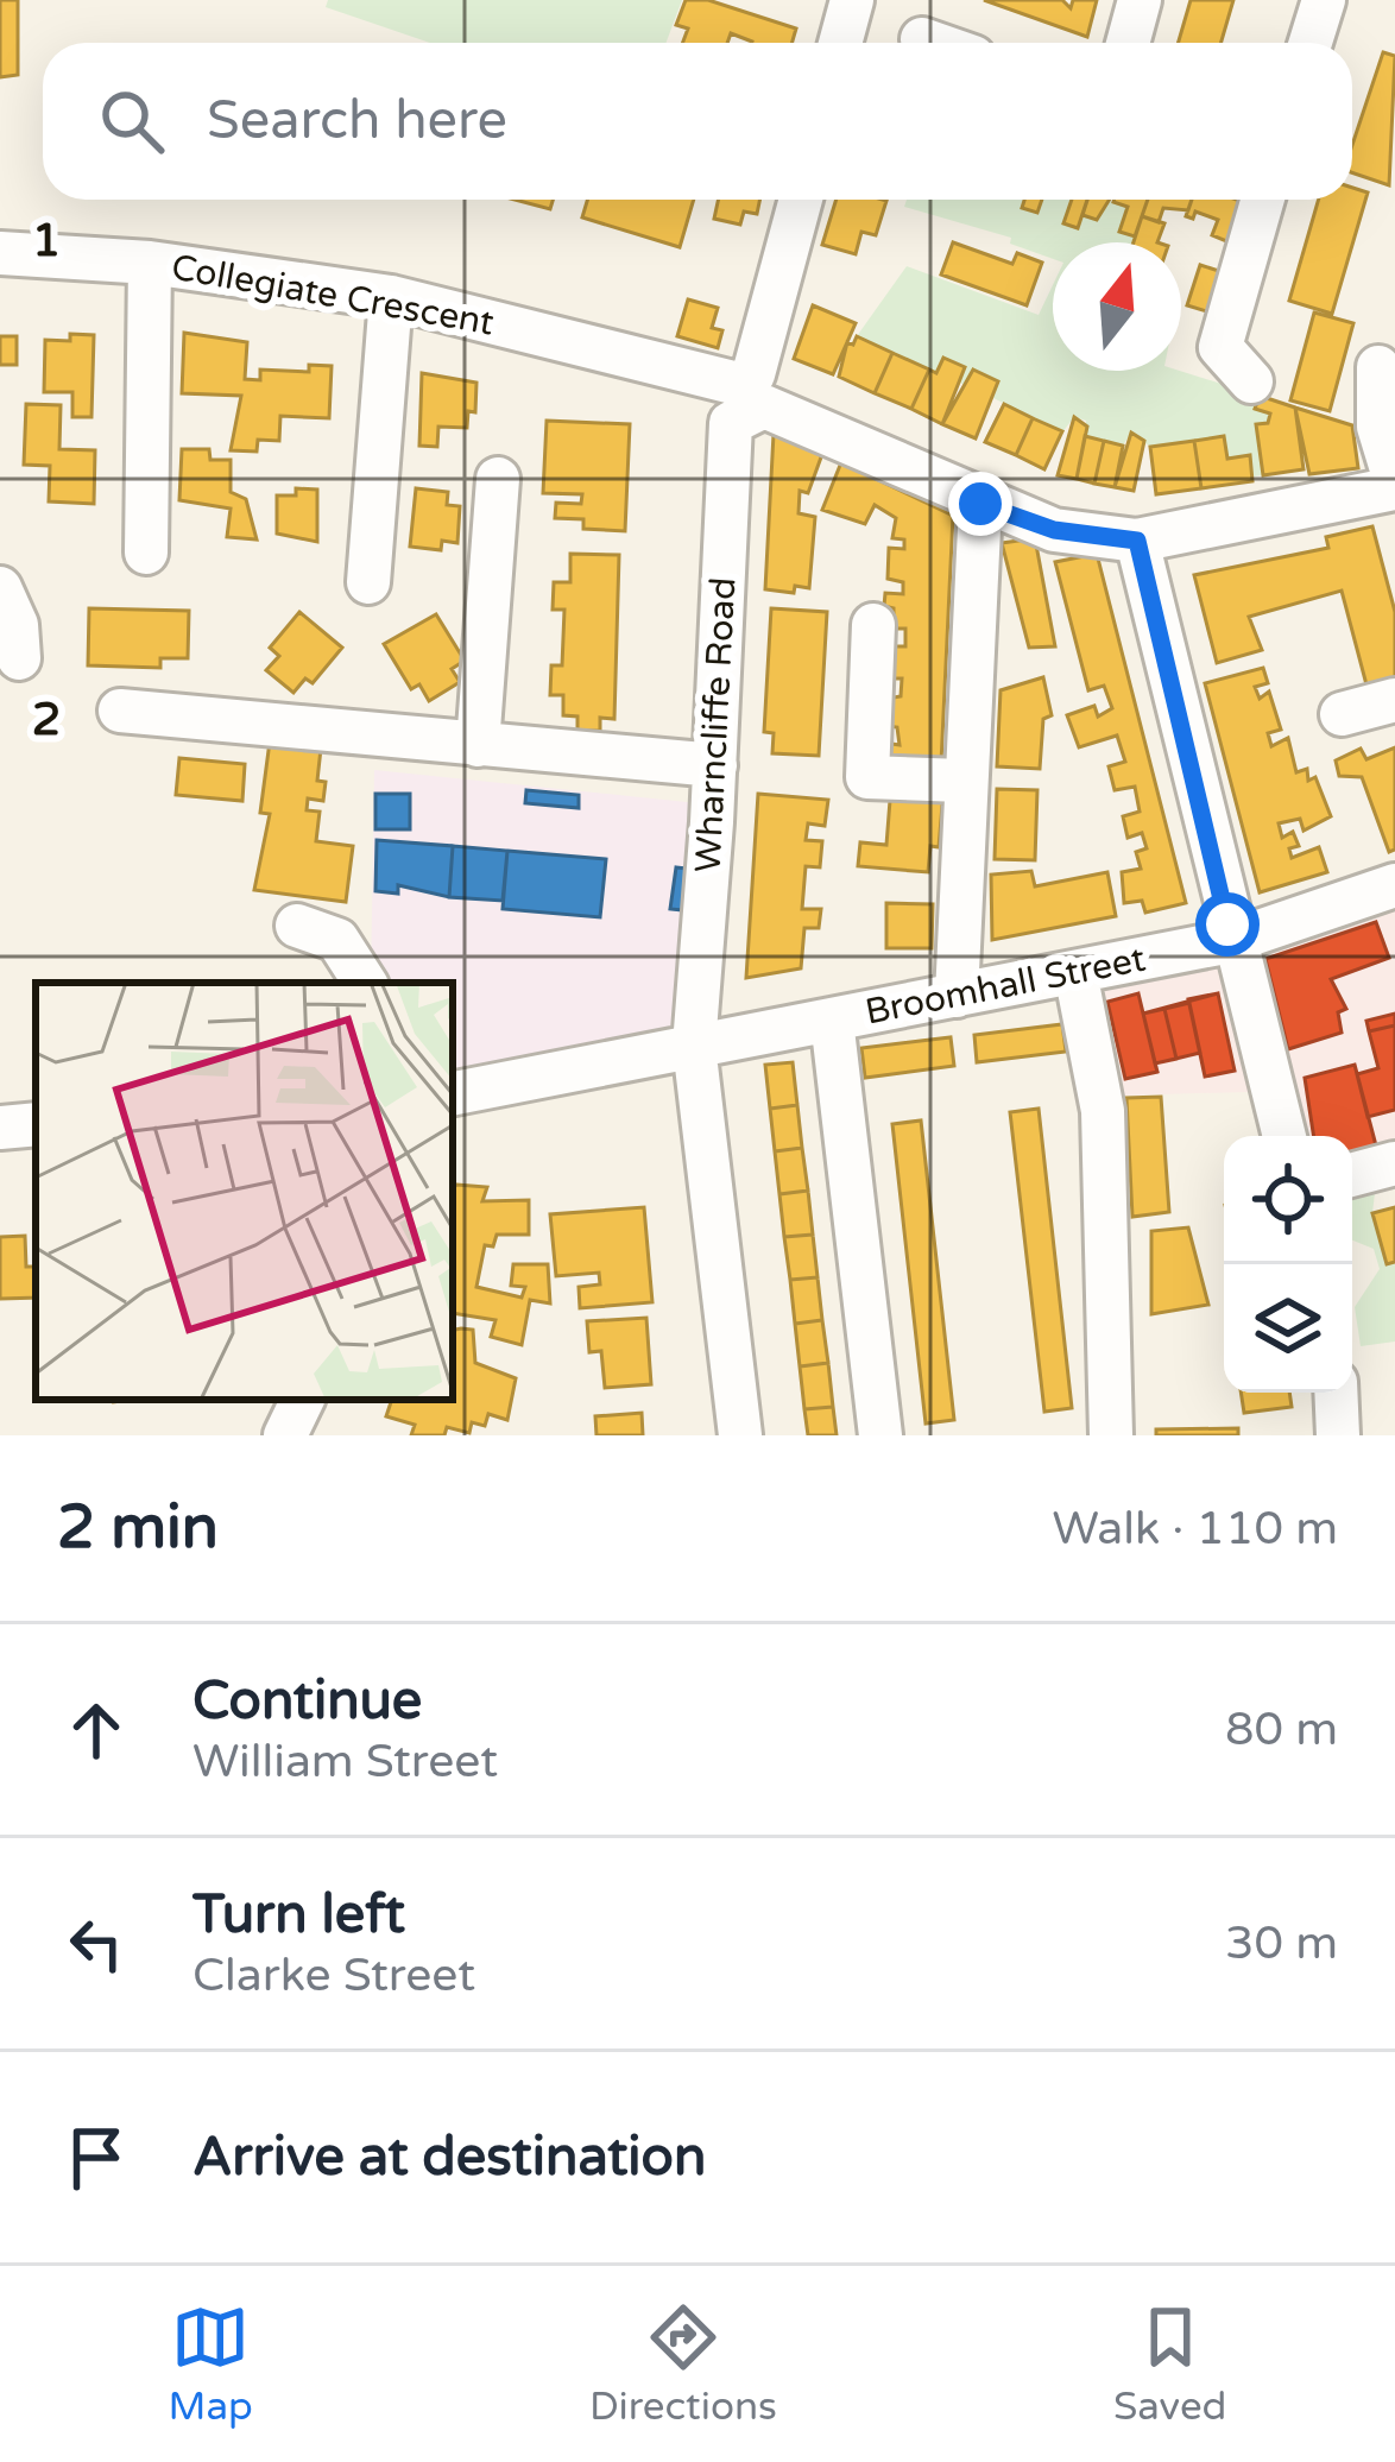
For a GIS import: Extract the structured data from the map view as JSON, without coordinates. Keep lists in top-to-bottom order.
{
  "streets": {
    "street": ["Collegiate Crescent", "Wharncliffe Road", "Broomhall Street"]
  },
  "crossings": [
    ["Collegiate Crescent", "Wharncliffe Road"],
    ["Wharncliffe Road", "Broomhall Street"]
  ],
  "north": "top",
  "page": {
    "search": "Search here",
    "heading": ["2 min", "Walk · 110 m"],
    "list": [
      ["Continue", "William Street", "80 m"],
      ["Turn left", "Clarke Street", "30 m"],
      "Arrive at destination"
    ],
    "nav": ["Map", "Directions", "Saved"]
  },
  "grid": {
    "rows": ["1", "2"]
  }
}
